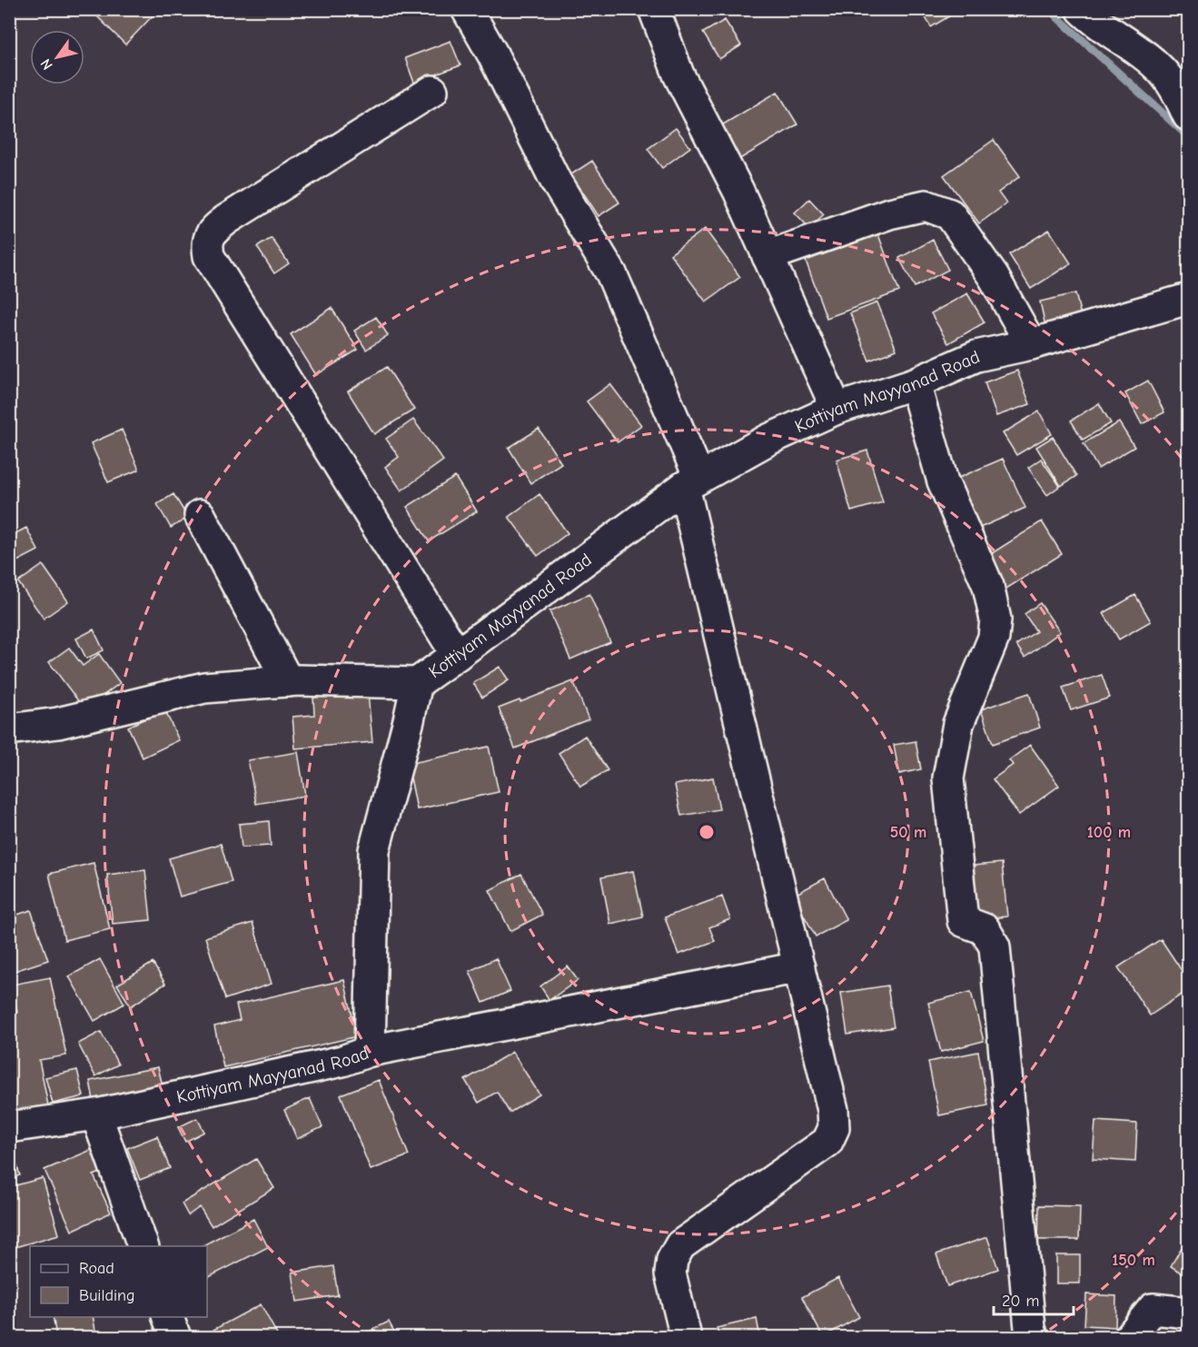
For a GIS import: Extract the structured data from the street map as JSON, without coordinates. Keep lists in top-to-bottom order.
{
  "streets": {
    "street": ["Kottiyam Mayyanad Road"]
  },
  "legend": ["Road", "Building"],
  "scale_bar": "20 m",
  "north": "bottom left",
  "rings": ["50 m", "100 m", "150 m"]
}
